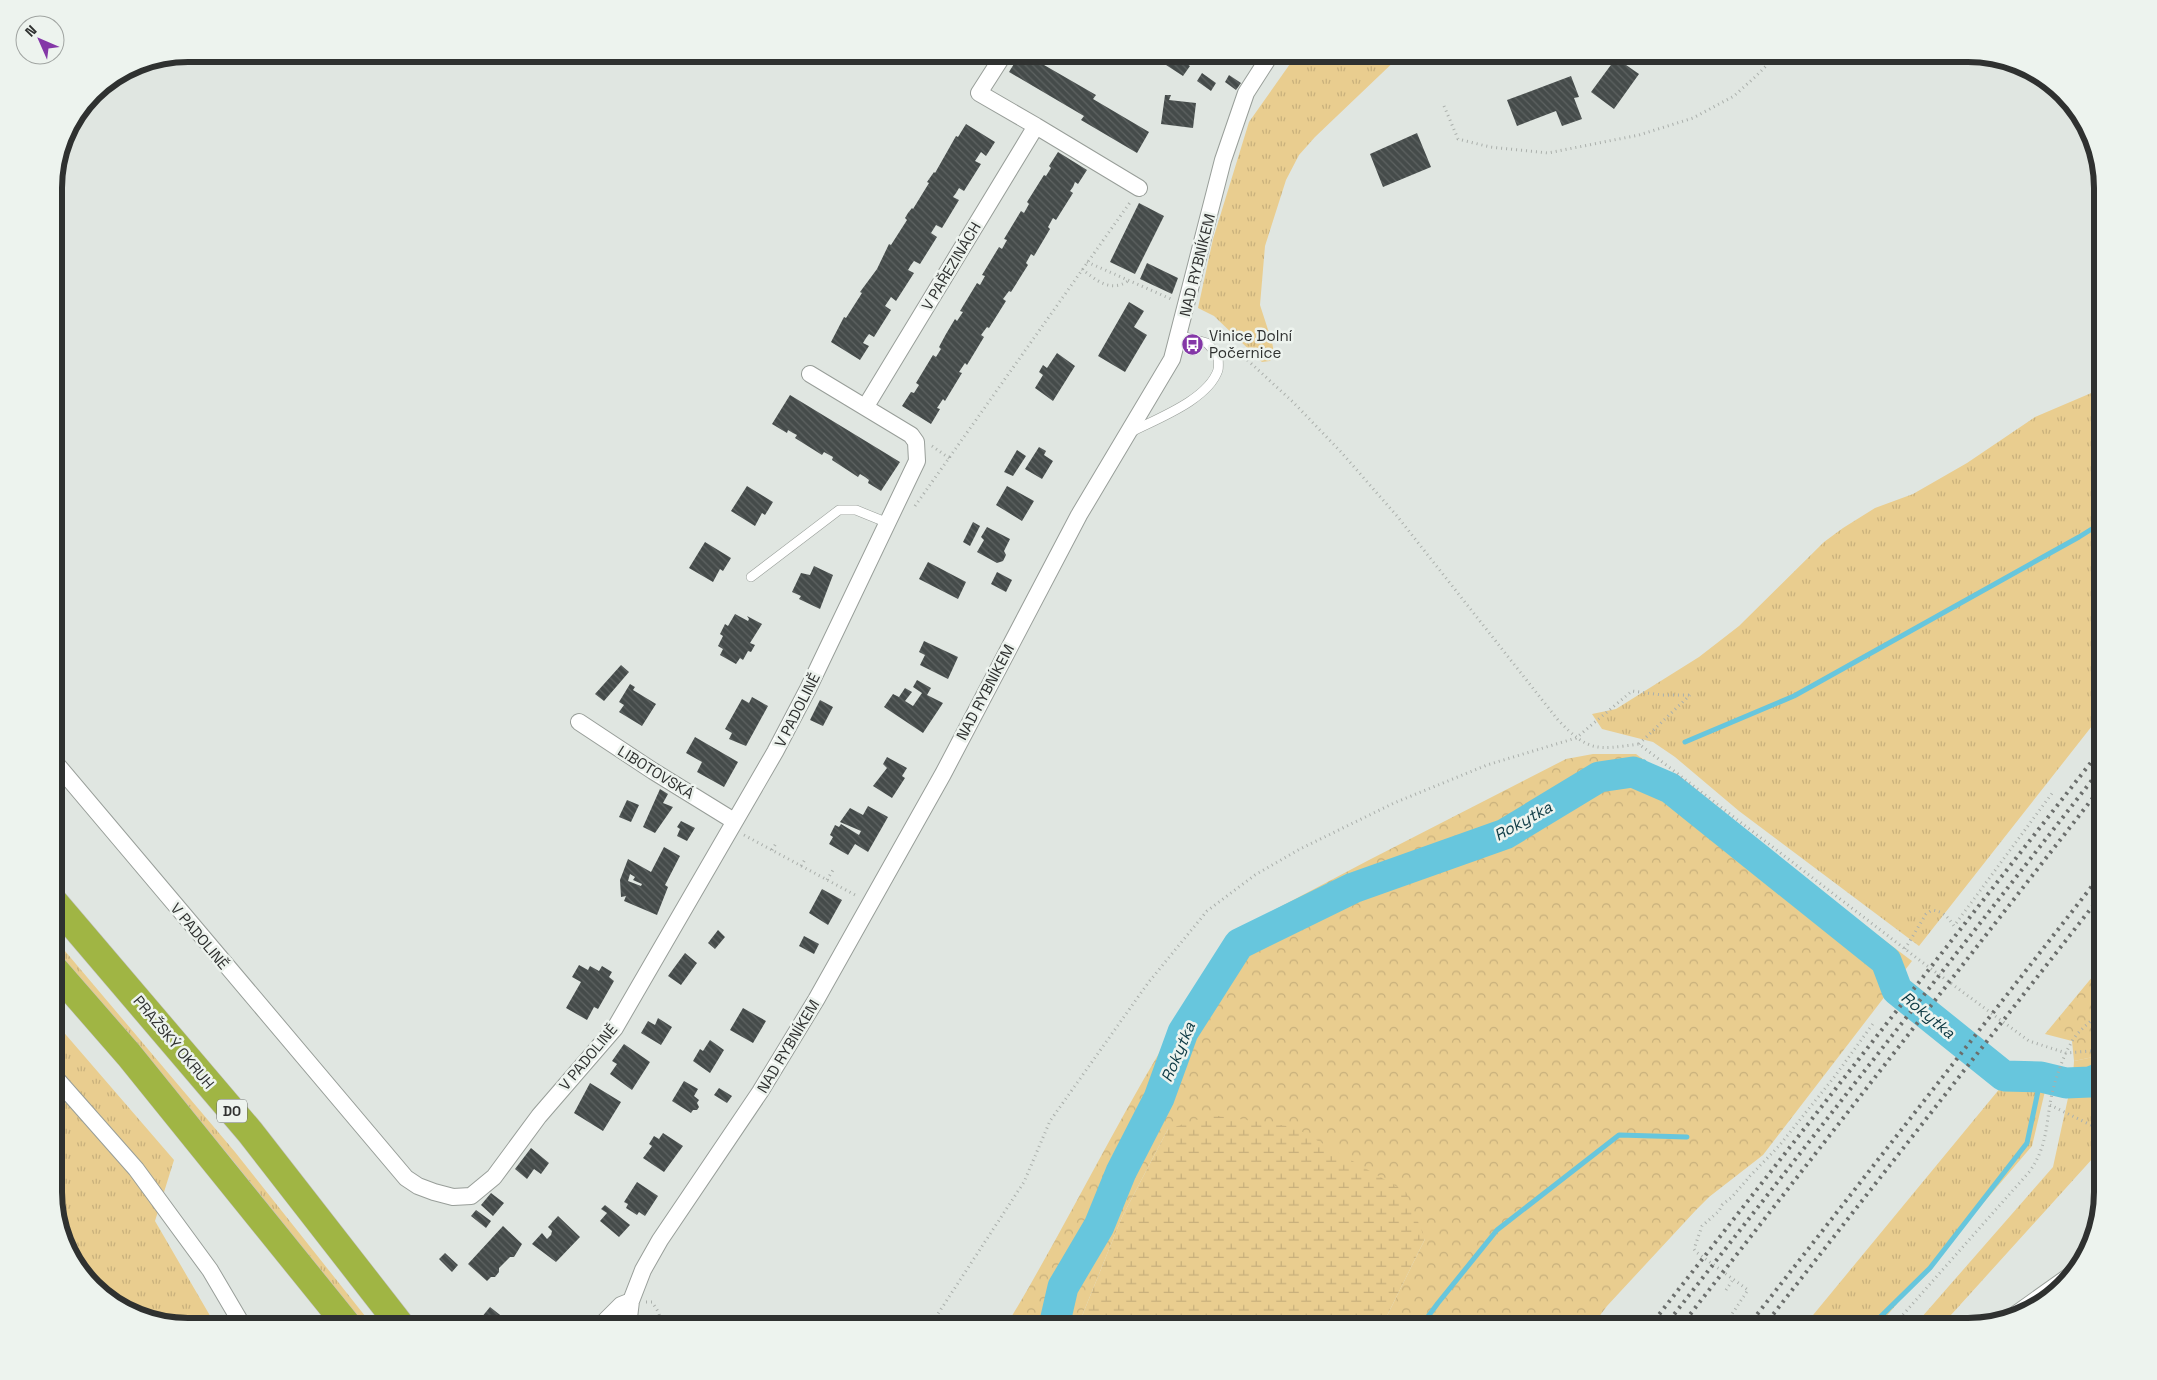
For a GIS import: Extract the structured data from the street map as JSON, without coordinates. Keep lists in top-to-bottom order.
{
  "streets": {
    "highway": ["PRAŽSKÝ OKRUH", "D0"],
    "street": [
      "NAD RYBNÍKEM",
      "V PAŘEZINÁCH",
      "V PADOLINĚ",
      "LIBOTOVSKÁ"
    ]
  },
  "crossings": [
    ["V PAŘEZINÁCH", "V PADOLINĚ"],
    ["V PADOLINĚ", "LIBOTOVSKÁ"]
  ],
  "water": ["Rokytka"],
  "places": {
    "bus stop": ["Vinice Dolní Počernice"]
  },
  "north": "top left"
}
